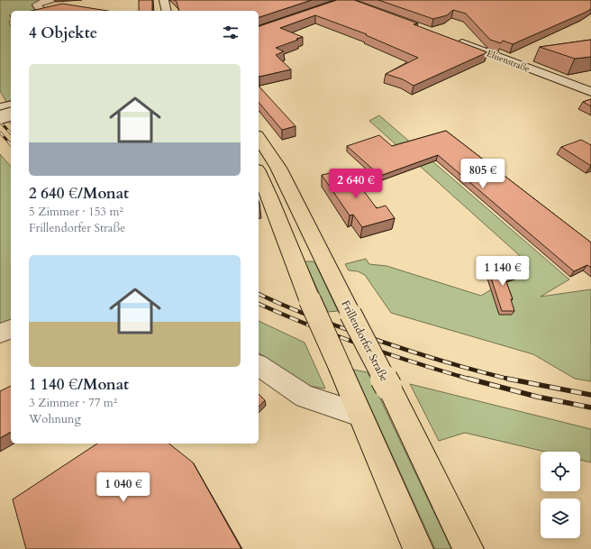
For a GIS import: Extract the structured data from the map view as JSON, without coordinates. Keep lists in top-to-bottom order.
{
  "streets": {
    "main road": ["Frillendorfer Straße"],
    "street": ["Elisenstraße"]
  },
  "page": {
    "heading": "4 Objekte",
    "list": [
      {
        "name": "2 640 €/Monat",
        "note": "5 Zimmer · 153 m² · Frillendorfer Straße"
      },
      {
        "name": "1 140 €/Monat",
        "note": "3 Zimmer · 77 m² · Wohnung"
      }
    ],
    "price": [
      "805 €",
      "2 640 €",
      "1 140 €",
      "1 040 €"
    ]
  }
}
